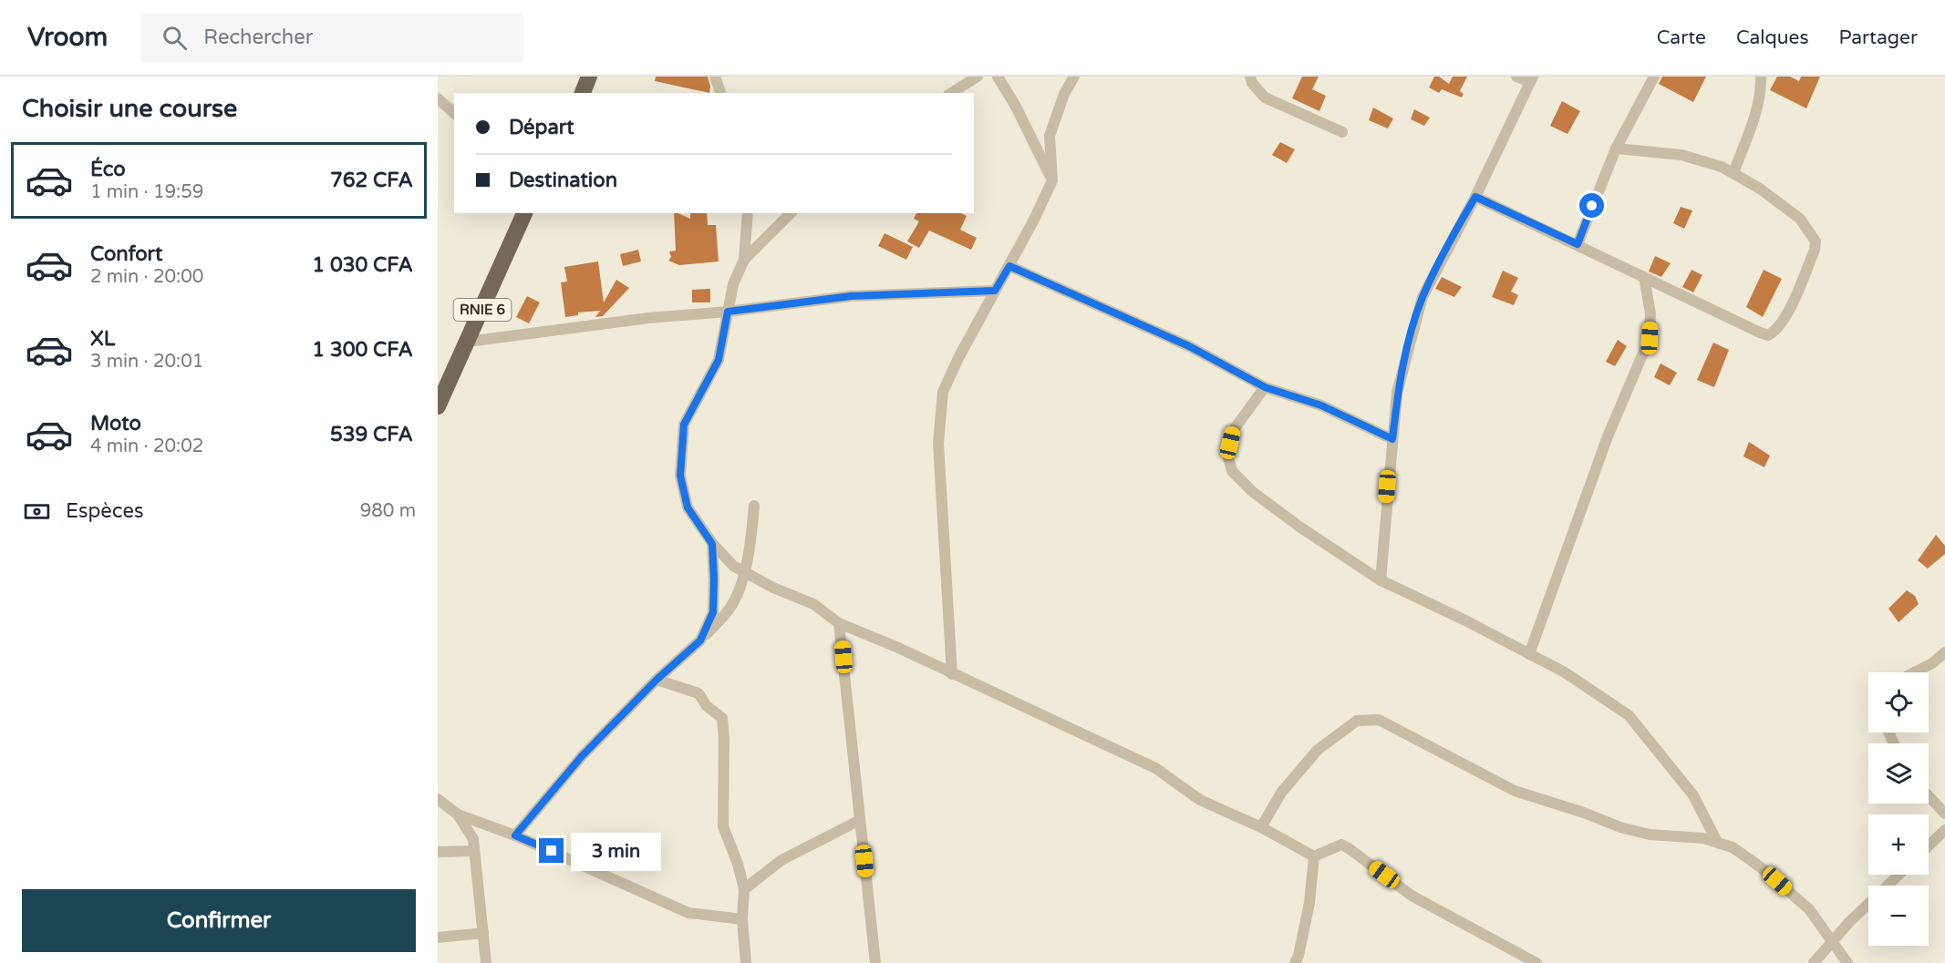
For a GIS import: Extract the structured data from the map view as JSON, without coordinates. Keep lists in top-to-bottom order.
{
  "streets": {
    "main road": ["RNIE 6"]
  },
  "page": {
    "header": "Vroom",
    "search": "Rechercher",
    "nav": ["Carte", "Calques", "Partager"],
    "heading": "Choisir une course",
    "banner": ["Départ", "Destination"],
    "list": [
      {
        "name": "Éco",
        "note": "1 min · 19:59",
        "value": "762 CFA"
      },
      {
        "name": "Confort",
        "note": "2 min · 20:00",
        "value": "1 030 CFA"
      },
      {
        "name": "XL",
        "note": "3 min · 20:01",
        "value": "1 300 CFA"
      },
      {
        "name": "Moto",
        "note": "4 min · 20:02",
        "value": "539 CFA"
      }
    ],
    "pay": ["Espèces", "980 m"],
    "map_buttons": ["+", "−"],
    "bubble": "3 min",
    "buttons": "Confirmer"
  }
}
